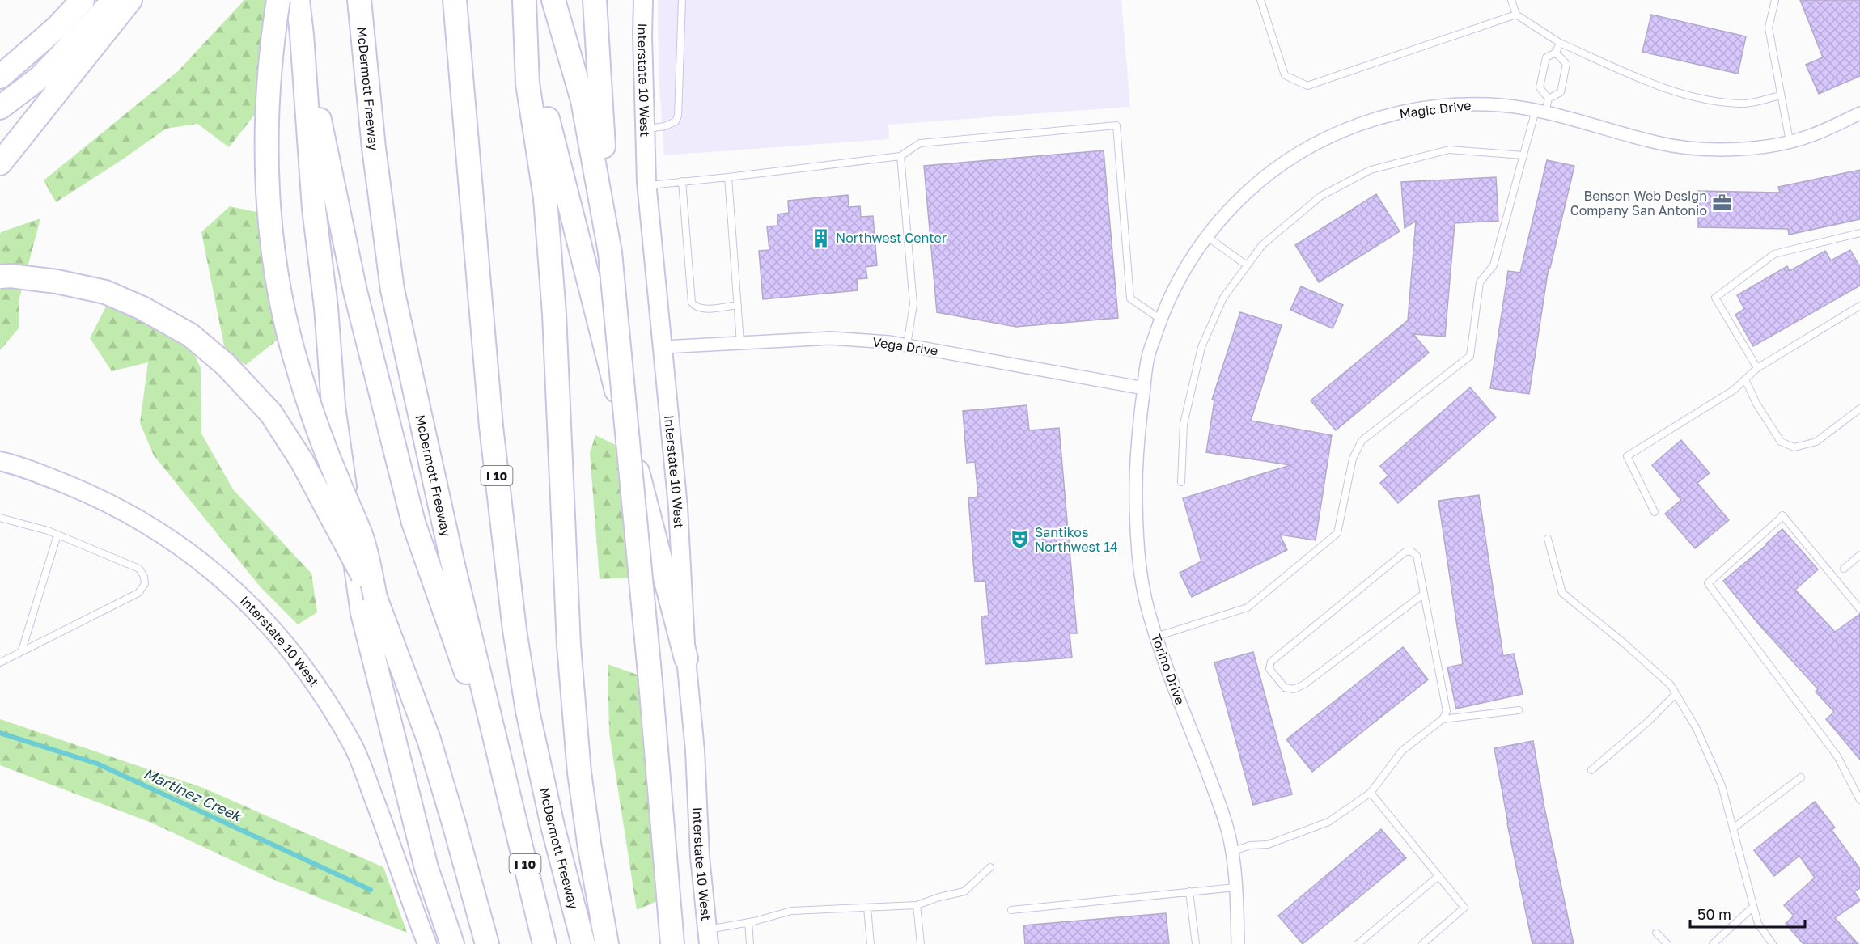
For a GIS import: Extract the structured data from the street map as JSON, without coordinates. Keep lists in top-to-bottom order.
{
  "streets": {
    "highway": ["McDermott Freeway", "I 10"],
    "main road": ["Interstate 10 West"],
    "street": ["Magic Drive", "Vega Drive", "Torino Drive"]
  },
  "crossings": [
    ["Interstate 10 West", "Vega Drive"],
    ["Magic Drive", "Vega Drive"],
    ["Magic Drive", "Torino Drive"],
    ["Vega Drive", "Torino Drive"]
  ],
  "water": ["Martinez Creek"],
  "places": {
    "office": ["Benson Web Design Company San Antonio"],
    "building": ["Northwest Center"],
    "theatre": ["Santikos Northwest 14"]
  },
  "scale_bar": "50 m"
}
